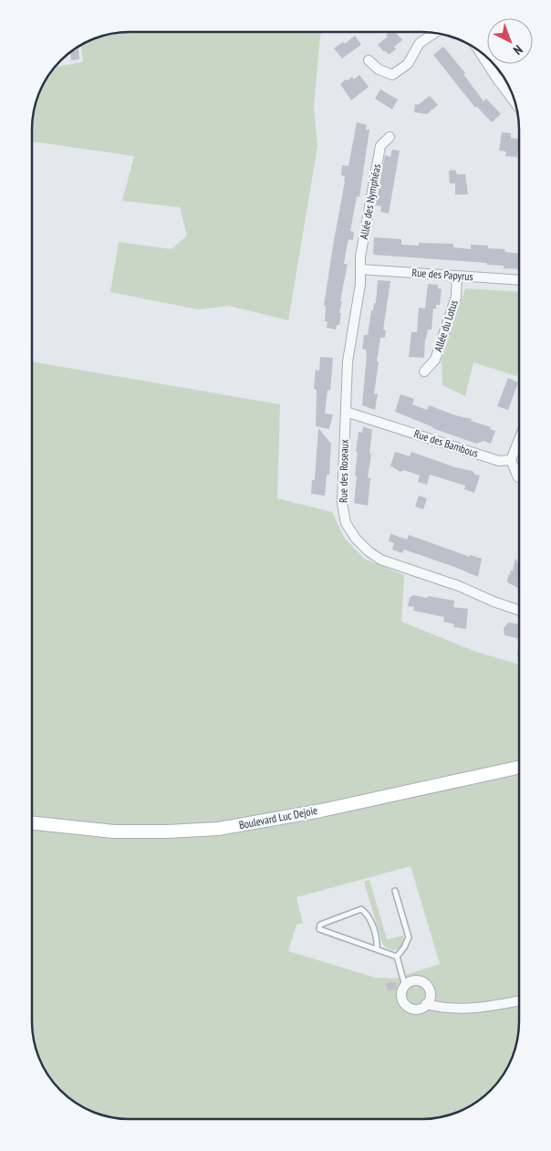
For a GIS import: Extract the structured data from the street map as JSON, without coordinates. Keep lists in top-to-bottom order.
{
  "streets": {
    "main road": ["Boulevard Luc Dejoie"],
    "street": [
      "Allée des Nymphéas",
      "Rue des Papyrus",
      "Allée du Lotus",
      "Rue des Bambous",
      "Rue des Roseaux"
    ]
  },
  "crossings": [
    ["Allée des Nymphéas", "Rue des Papyrus"],
    ["Allée des Nymphéas", "Rue des Roseaux"],
    ["Rue des Papyrus", "Allée du Lotus"],
    ["Rue des Papyrus", "Rue des Roseaux"],
    ["Rue des Bambous", "Rue des Roseaux"]
  ],
  "north": "bottom right"
}
